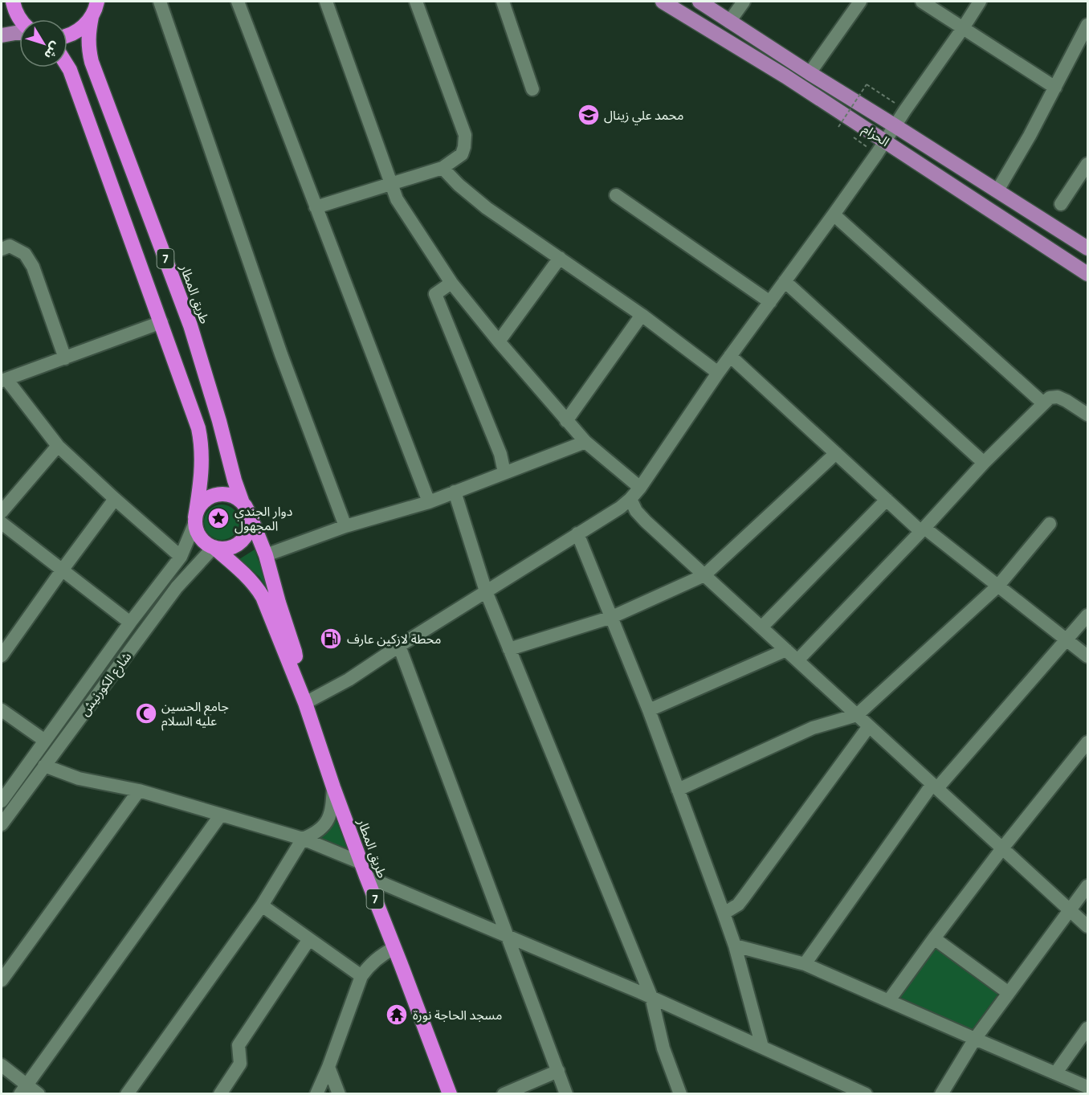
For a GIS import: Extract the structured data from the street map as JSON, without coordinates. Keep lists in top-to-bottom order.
{
  "streets": {
    "highway": ["7", "طريق المطار"],
    "main road": ["الحزام"],
    "street": ["شارع الكورنيش"]
  },
  "crossings": [
    ["7", "طريق المطار"],
    ["7", "شارع الكورنيش"],
    ["طريق المطار", "شارع الكورنيش"]
  ],
  "places": {
    "school or university": ["محمد علي زينال"],
    "place": ["دوار الجندي المجهول"],
    "fuel station": ["محطة لازكين عارف"],
    "mosque": ["جامع الحسين عليه السلام"],
    "temple": ["مسجد الحاجة نورة"]
  },
  "north": "bottom right"
}
